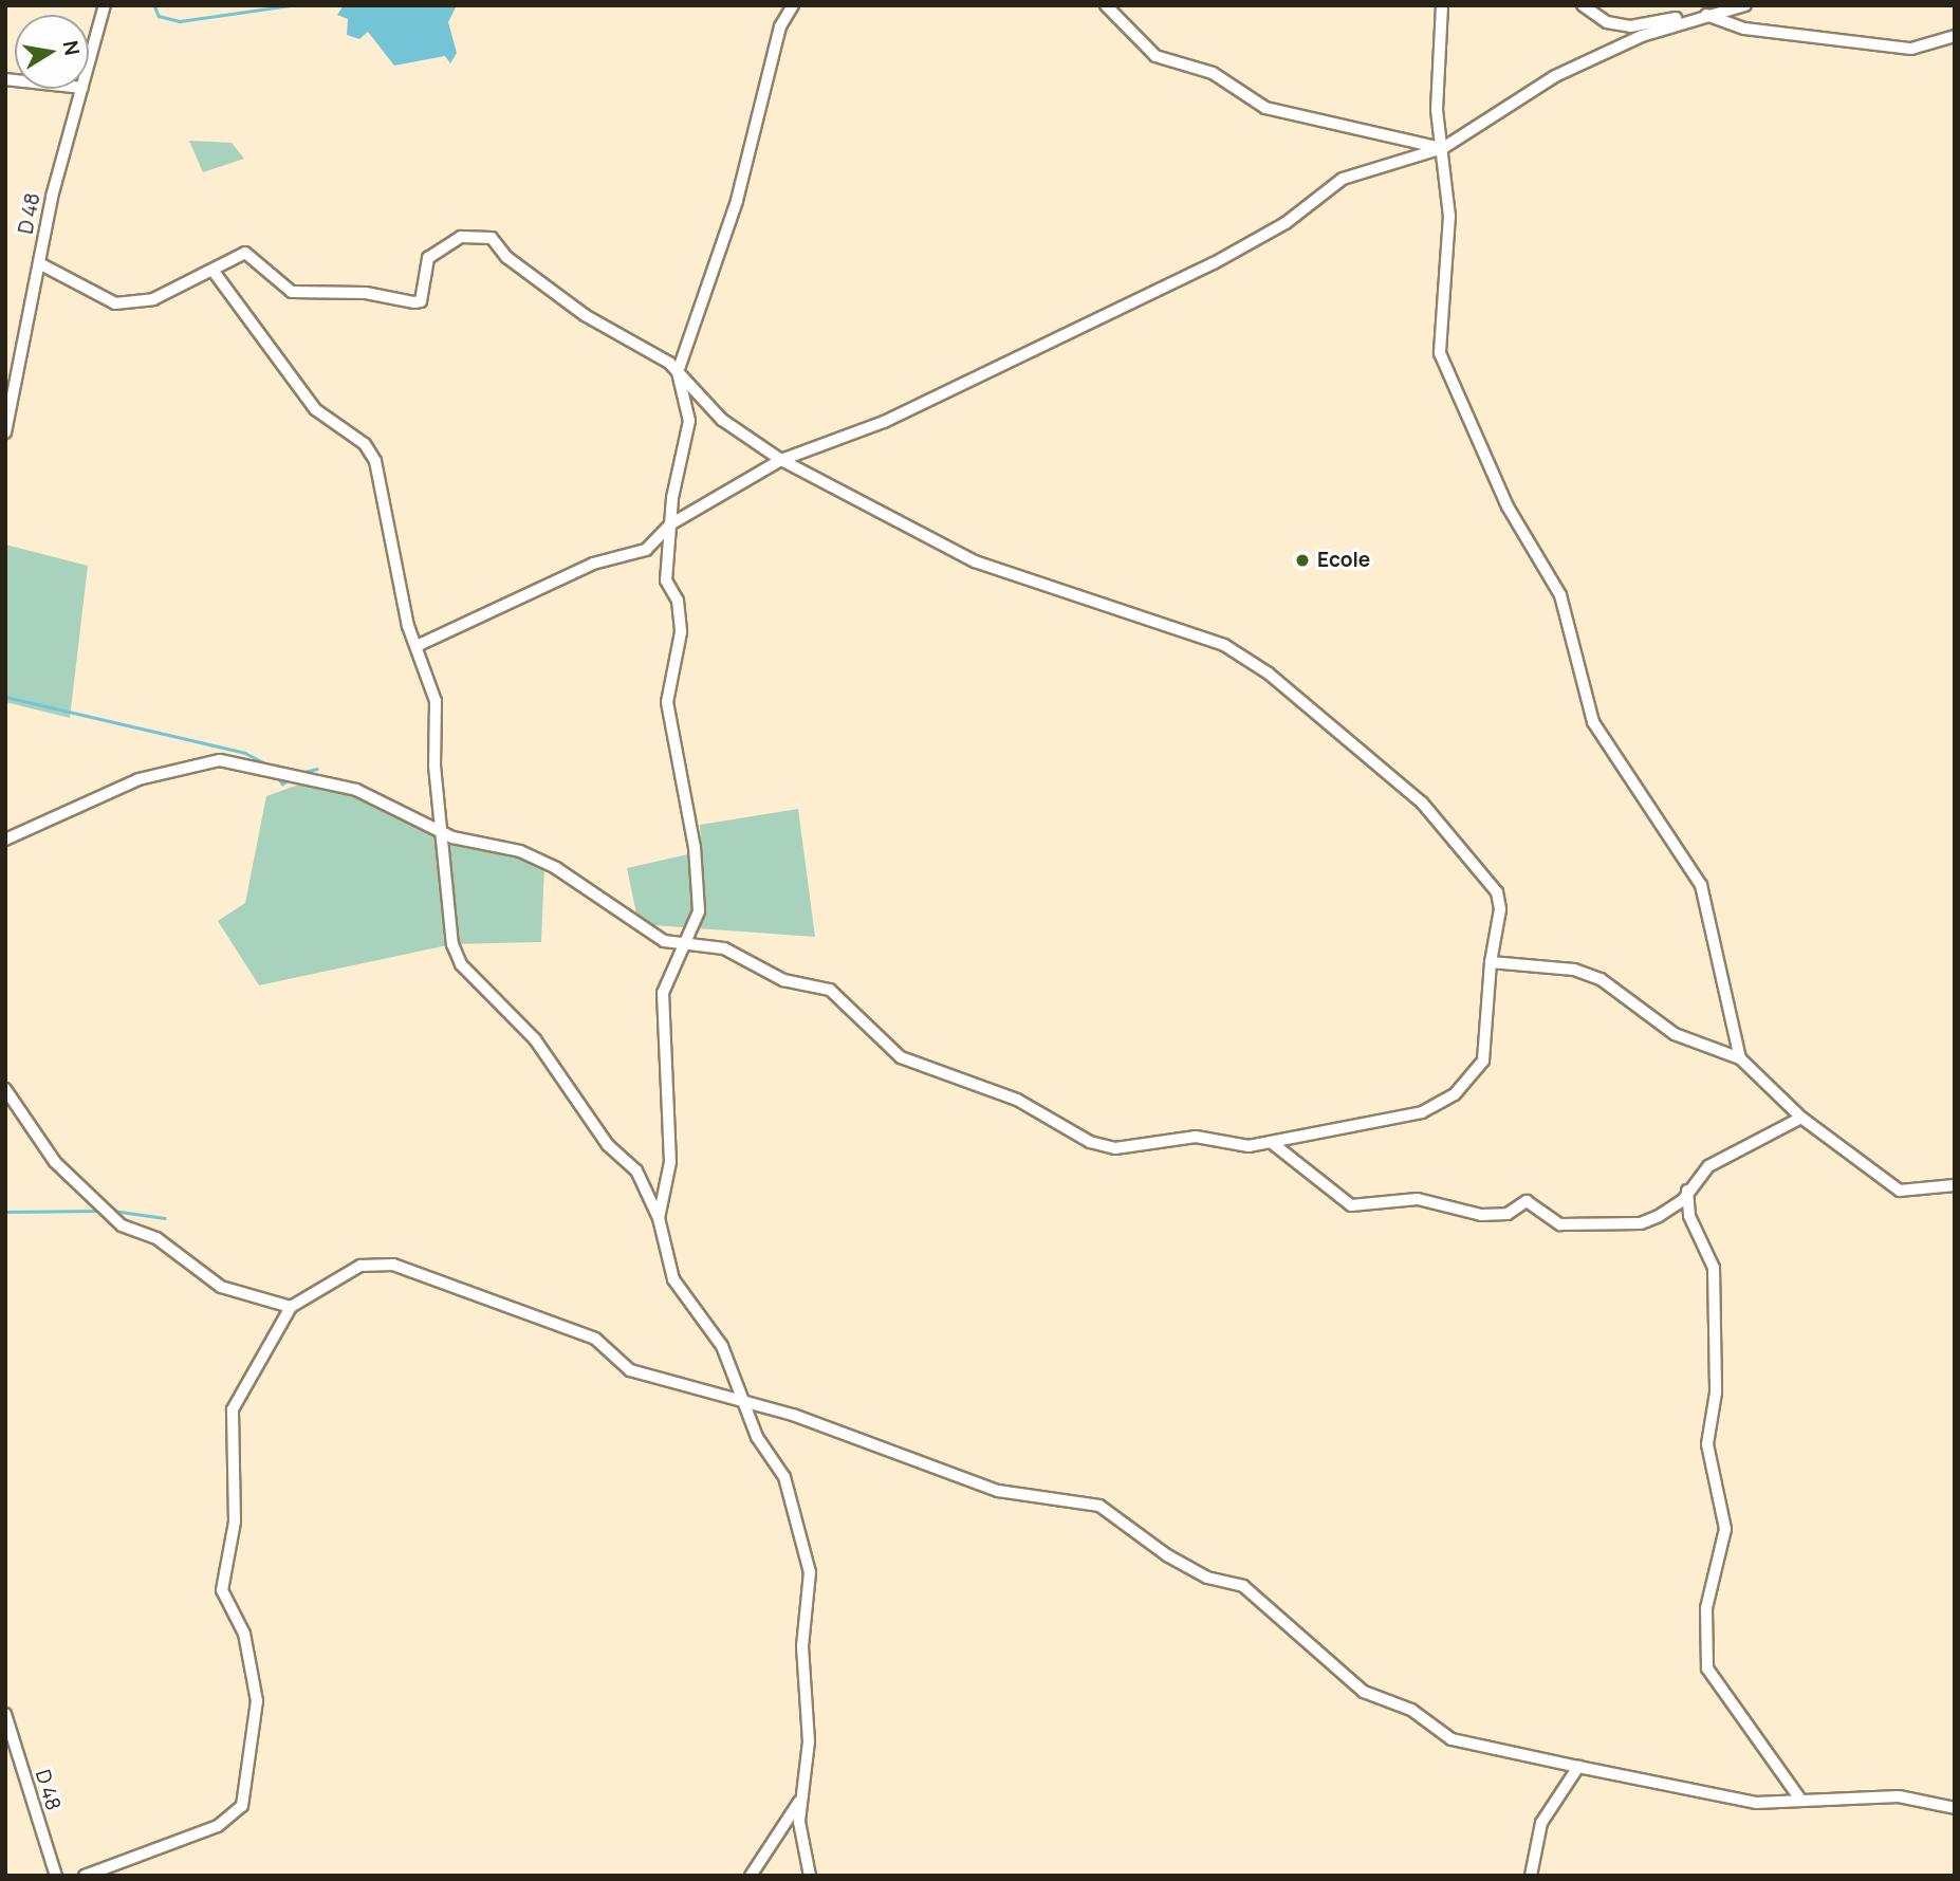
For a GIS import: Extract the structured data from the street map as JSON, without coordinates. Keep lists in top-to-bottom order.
{
  "streets": {
    "street": ["D 48"]
  },
  "places": ["Ecole"],
  "north": "right"
}
